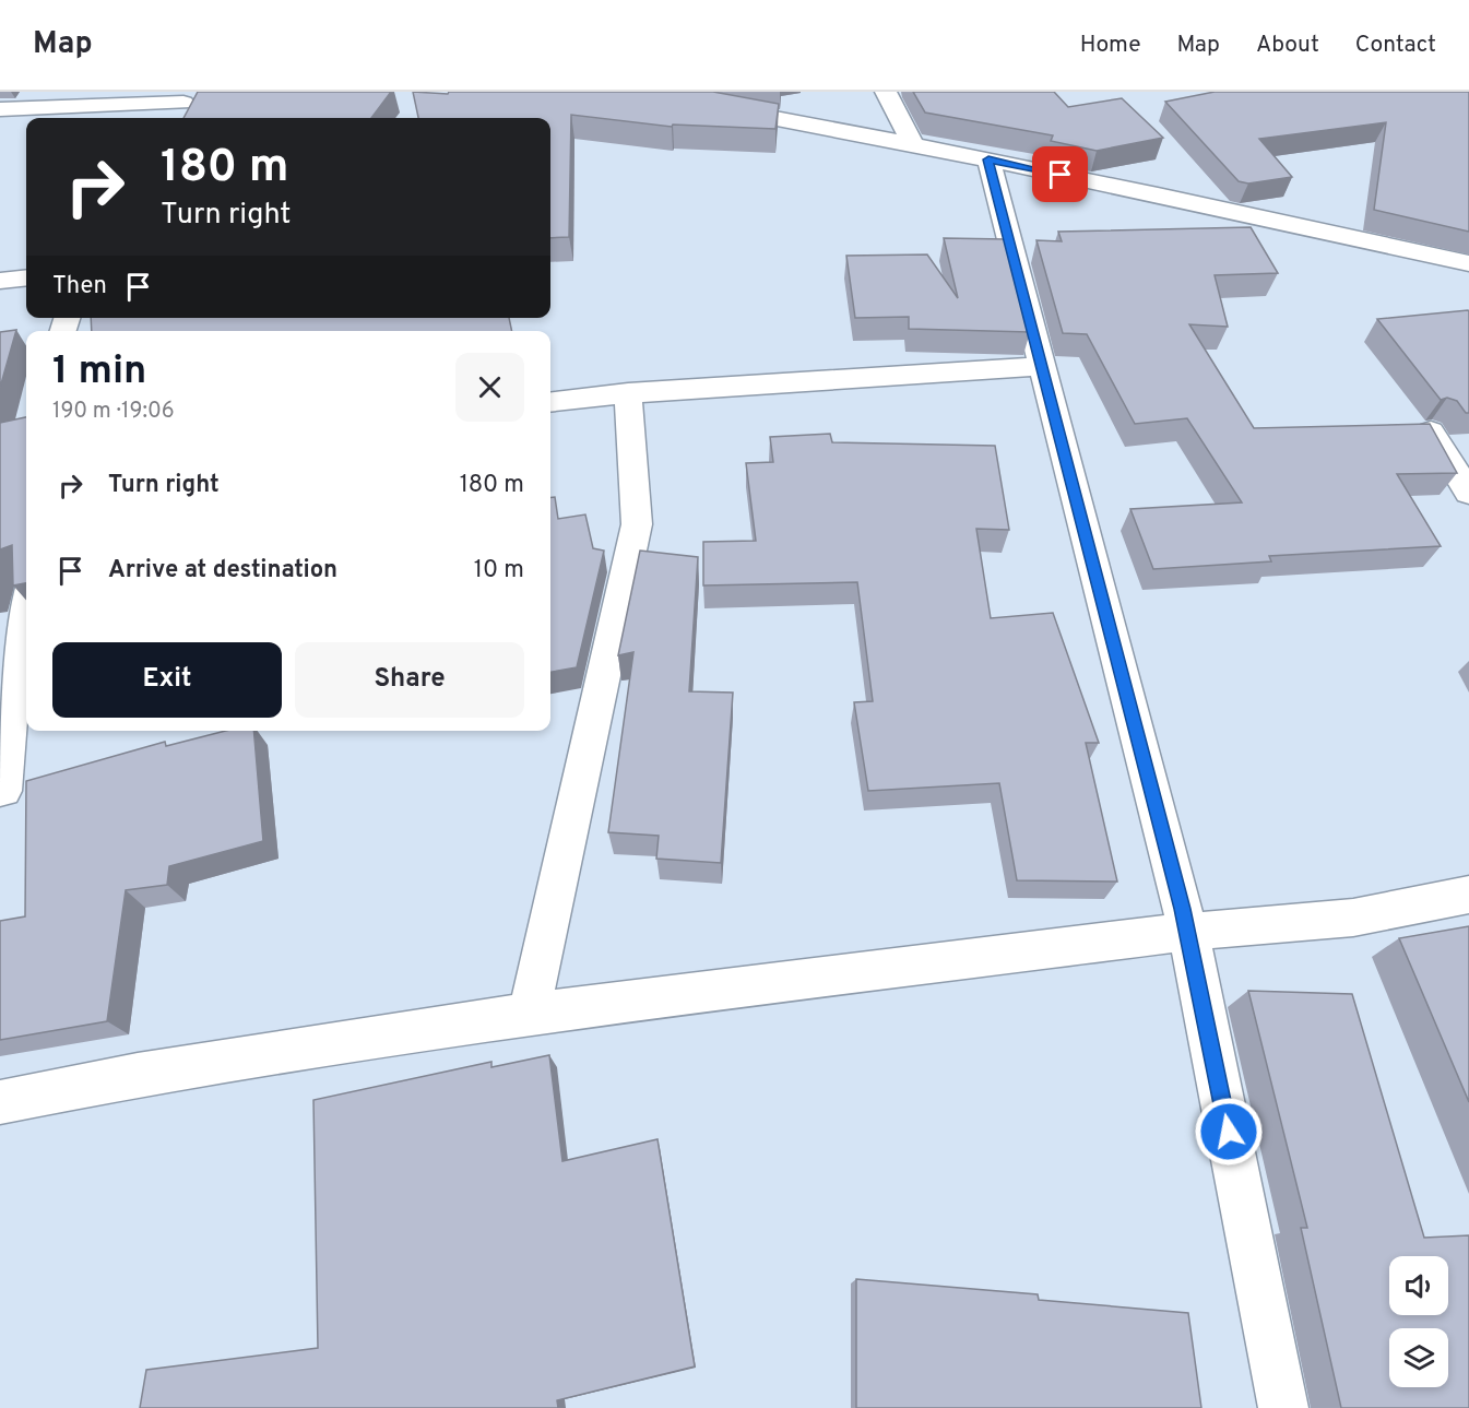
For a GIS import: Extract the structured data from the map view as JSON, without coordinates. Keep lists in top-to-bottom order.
{
  "page": {
    "header": "Map",
    "nav": [
      "Home",
      "Map",
      "About",
      "Contact"
    ],
    "turn": ["180 m", "Turn right"],
    "then": "Then",
    "heading": ["1 min", "190 m · 19:06"],
    "list": [
      {
        "name": "Turn right",
        "value": "180 m"
      },
      {
        "name": "Arrive at destination",
        "value": "10 m"
      }
    ],
    "buttons": ["Exit", "Share"]
  }
}
